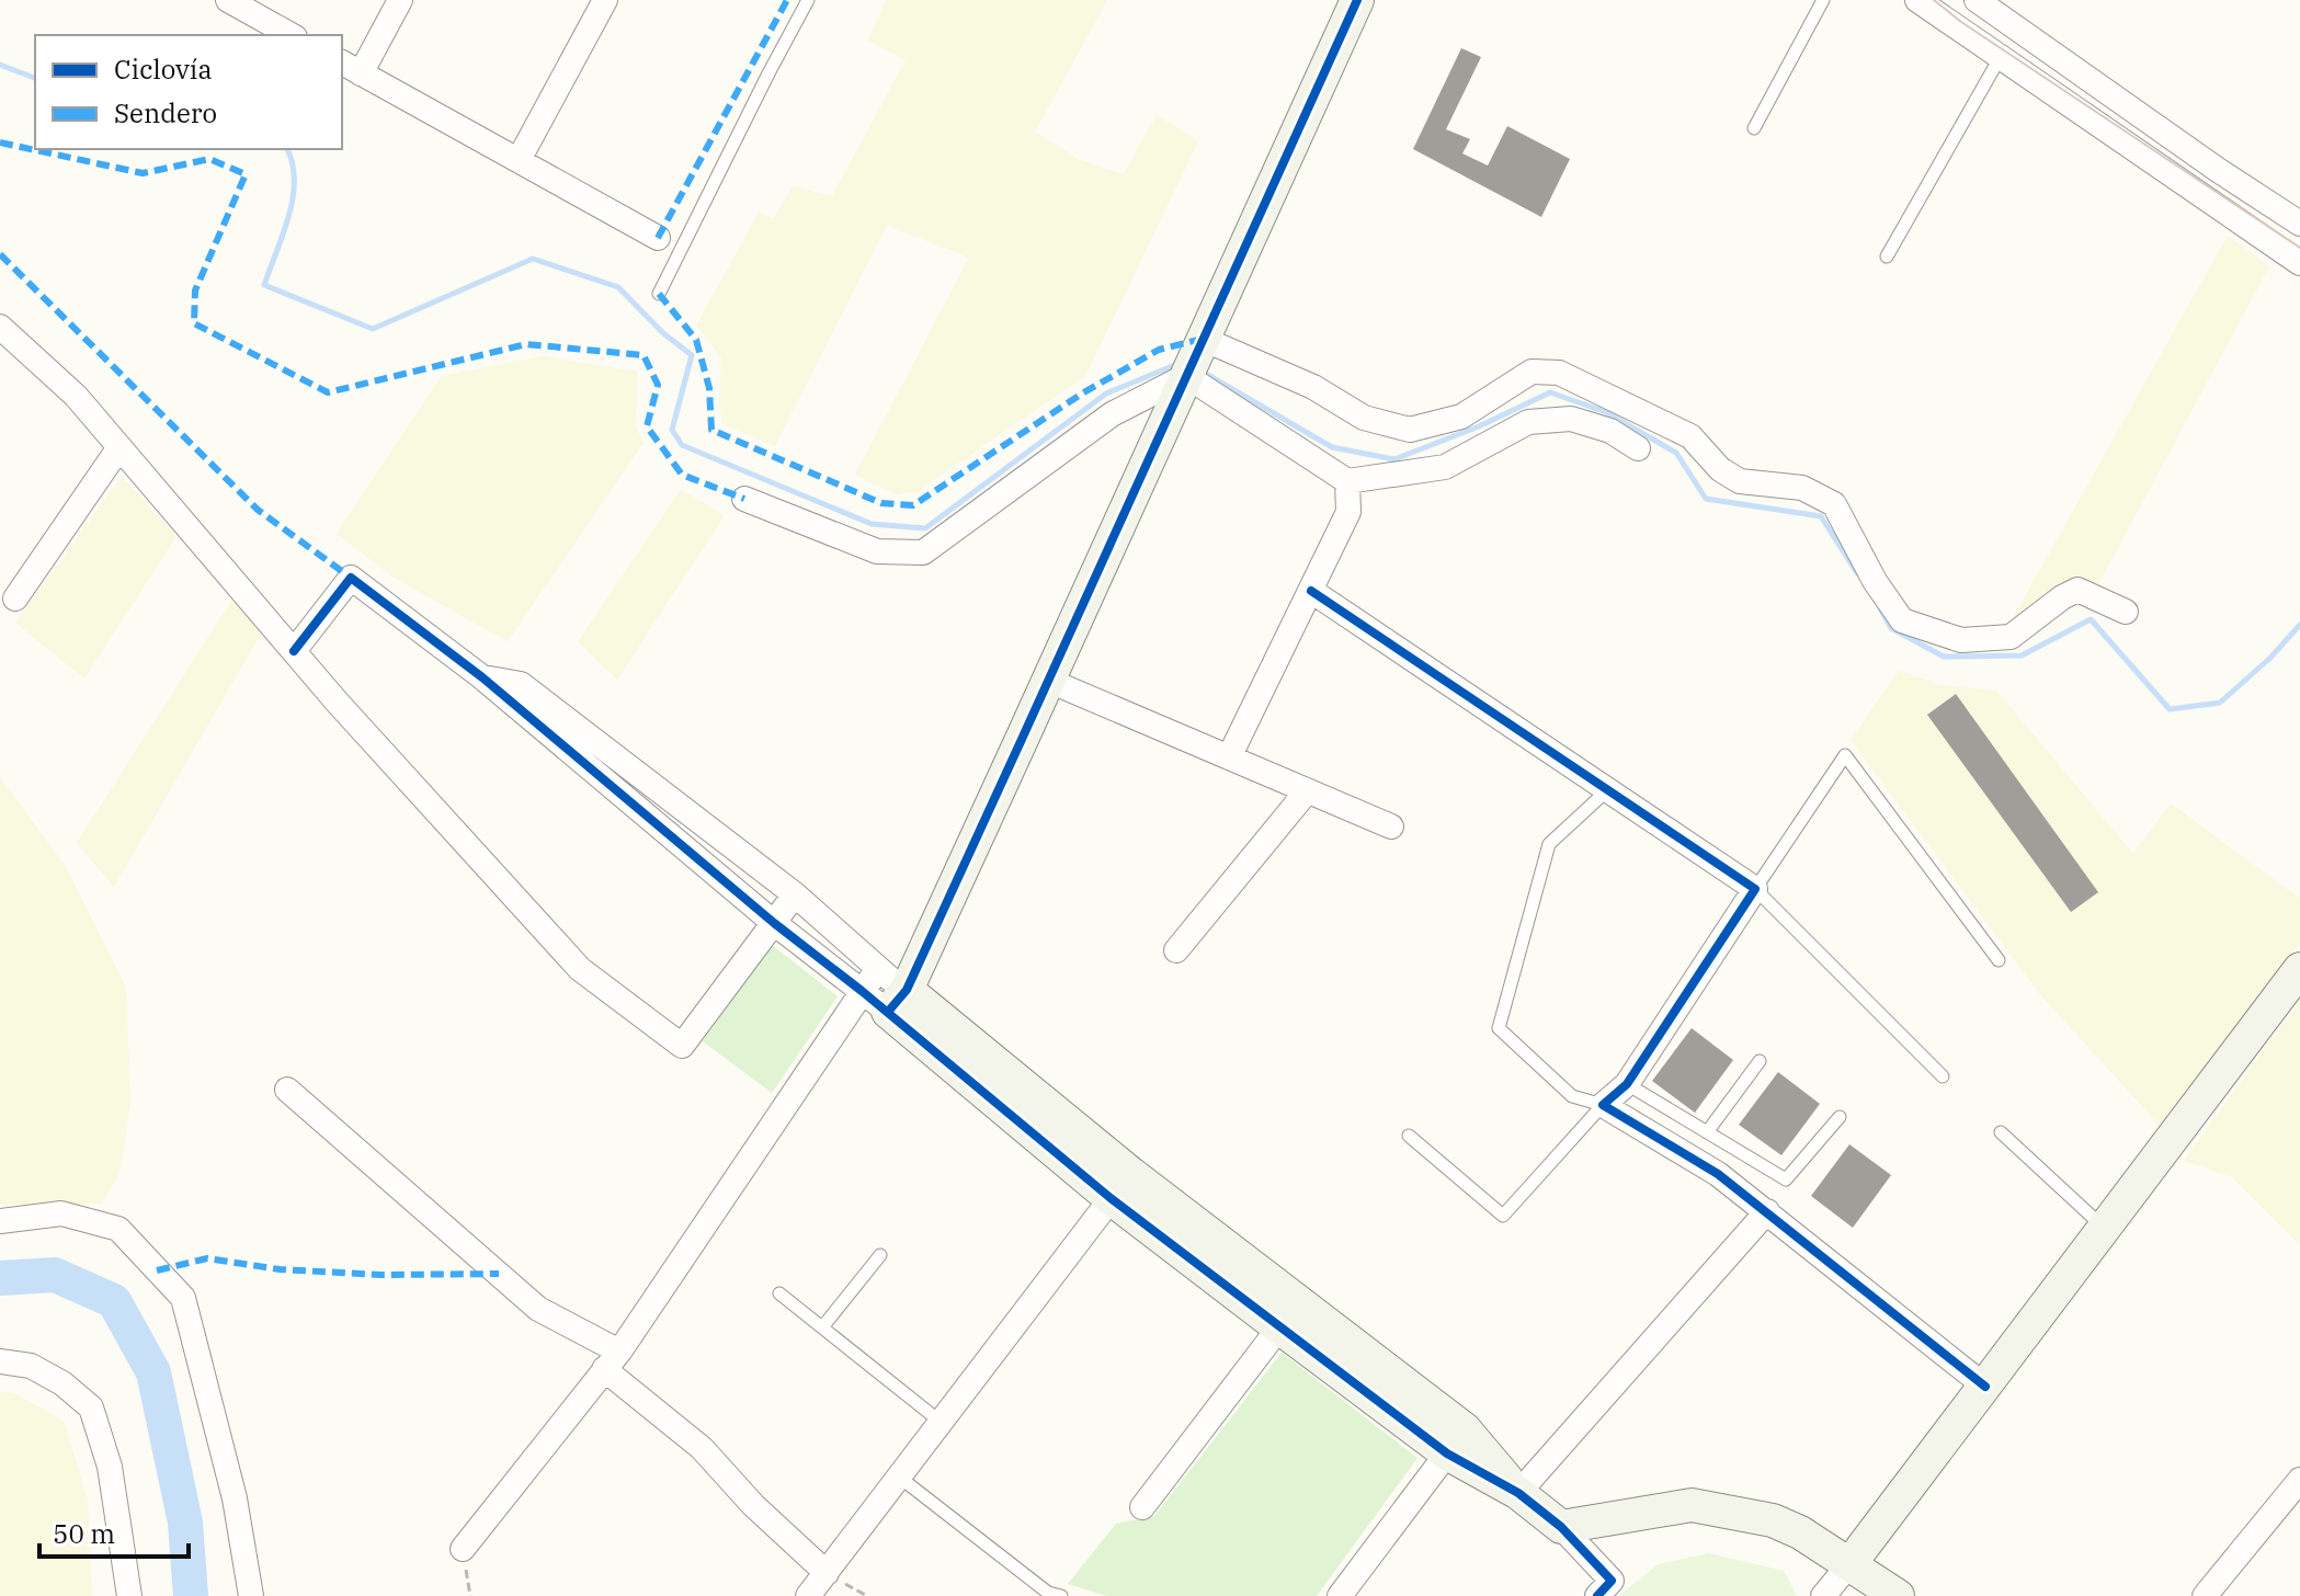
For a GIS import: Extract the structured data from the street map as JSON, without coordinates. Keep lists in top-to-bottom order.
{
  "legend": ["Ciclovía", "Sendero"],
  "scale_bar": "50 m"
}
